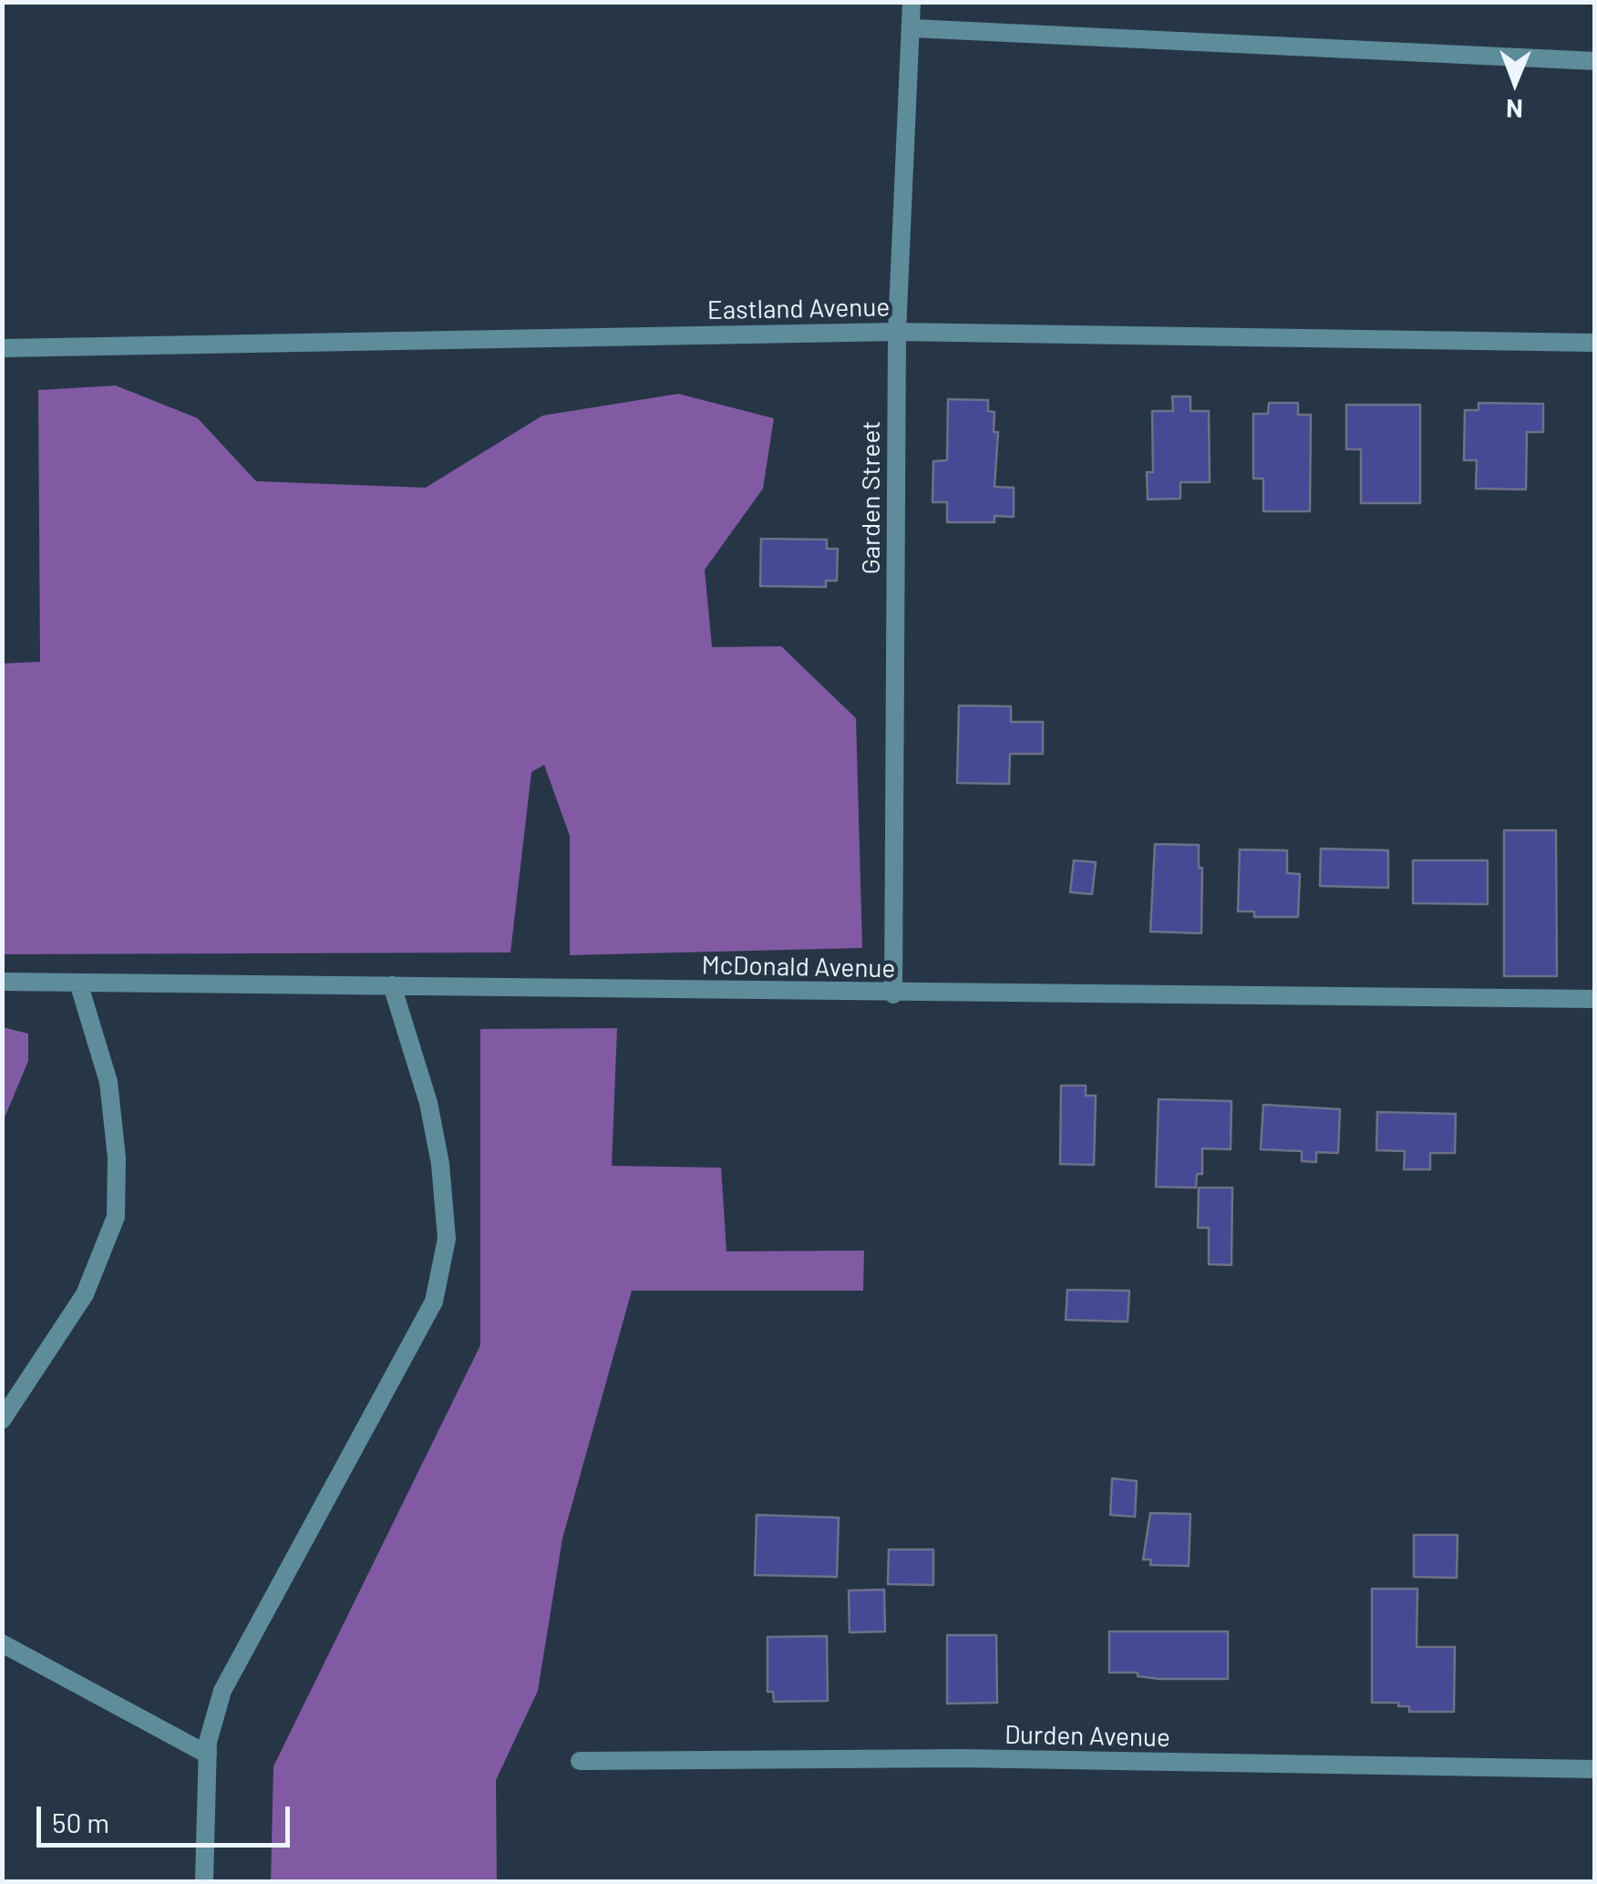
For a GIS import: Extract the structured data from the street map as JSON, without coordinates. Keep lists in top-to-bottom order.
{
  "streets": {
    "street": [
      "Eastland Avenue",
      "Garden Street",
      "McDonald Avenue",
      "Durden Avenue"
    ]
  },
  "crossings": [
    ["Eastland Avenue", "Garden Street"],
    ["Garden Street", "McDonald Avenue"]
  ],
  "scale_bar": "50 m",
  "north": "bottom"
}
